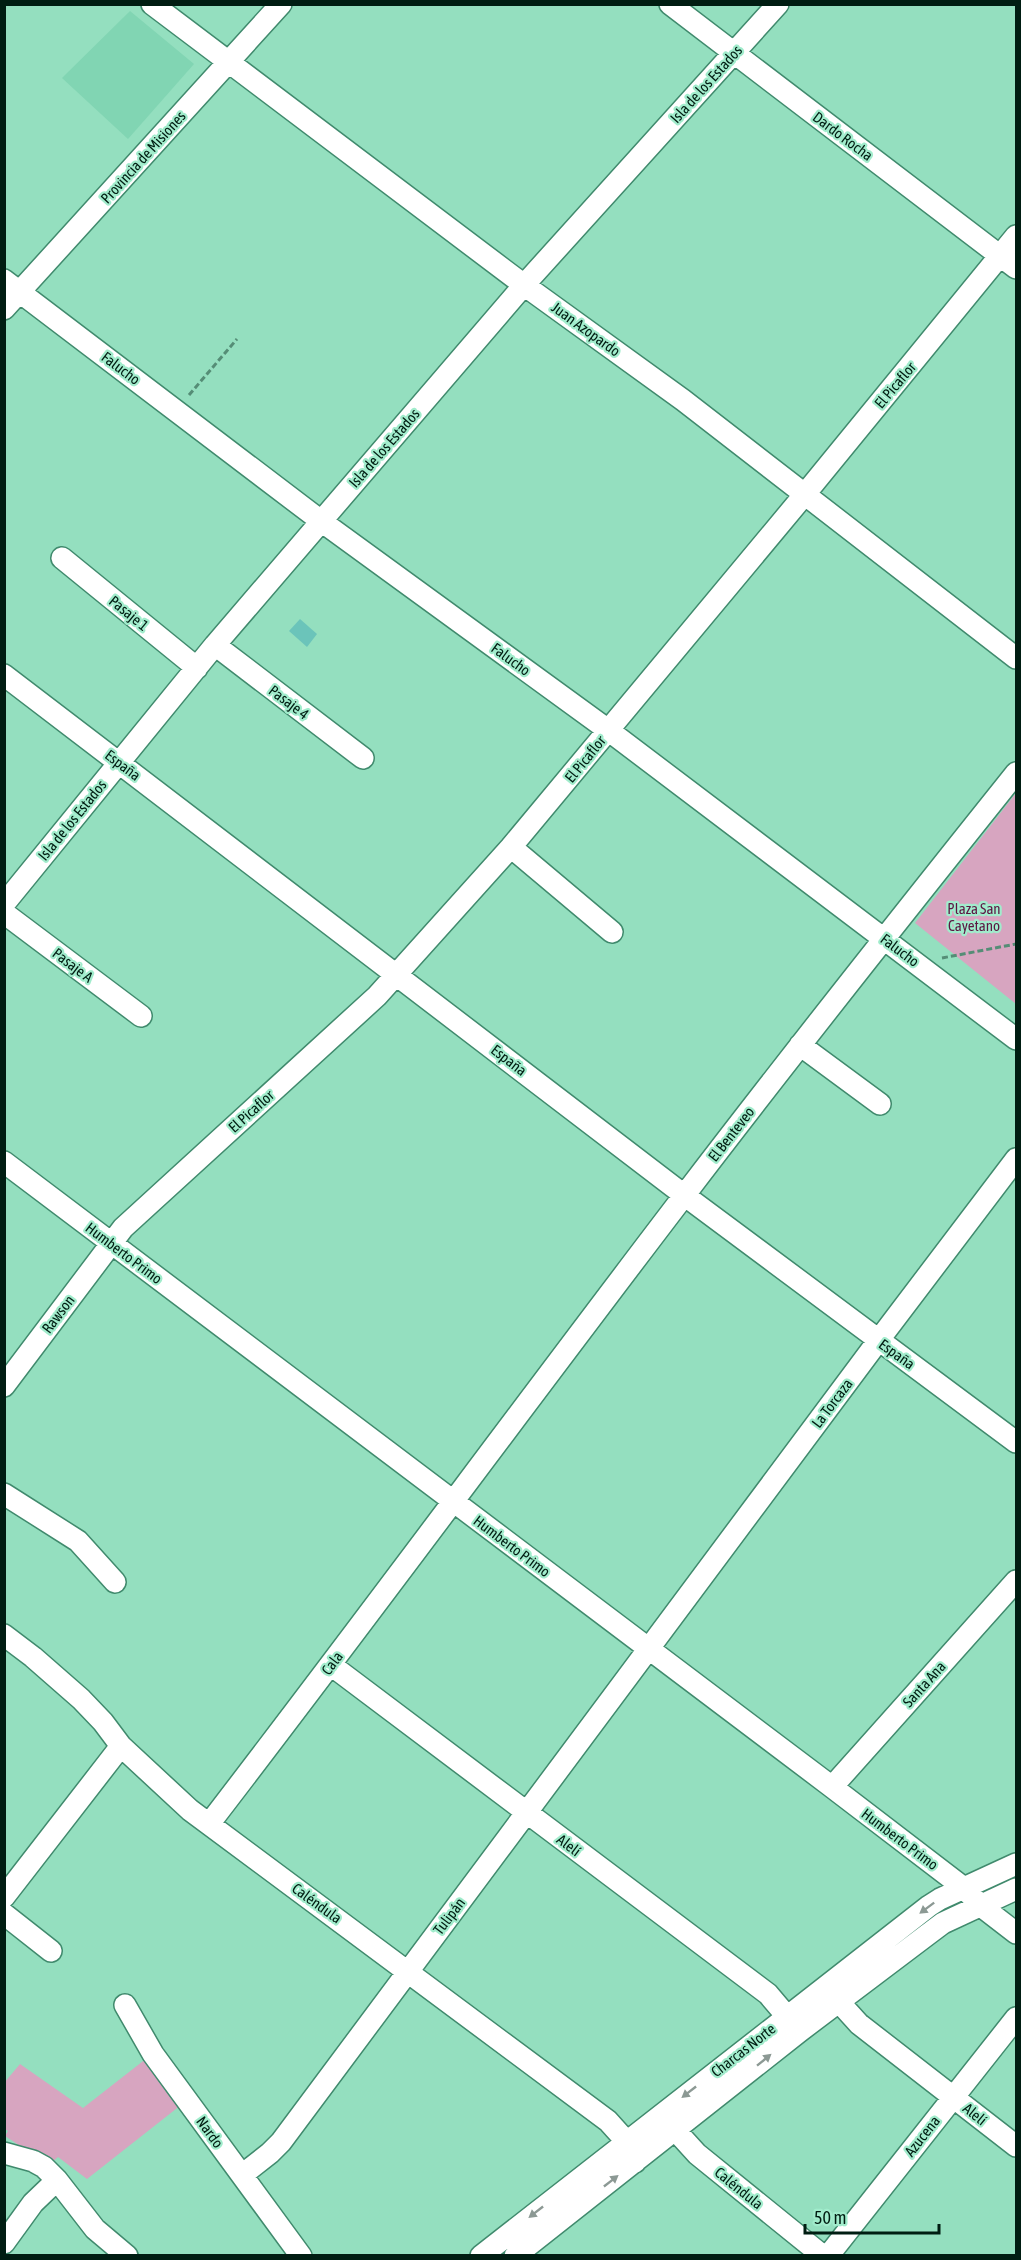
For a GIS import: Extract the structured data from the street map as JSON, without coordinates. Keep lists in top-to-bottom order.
{
  "streets": {
    "street": [
      "Isla de los Estados",
      "Dardo Rocha",
      "Provincia de Misiones",
      "Juan Azopardo",
      "Falucho",
      "El Picaflor",
      "Pasaje 1",
      "Pasaje 4",
      "España",
      "Pasaje A",
      "El Benteveo",
      "Humberto Primo",
      "Rawson",
      "La Torcaza",
      "Cala",
      "Santa Ana",
      "Alelí",
      "Caléndula",
      "Tulipán",
      "Charcas Norte",
      "Nardo",
      "Azucena"
    ]
  },
  "crossings": [
    ["Isla de los Estados", "Dardo Rocha"],
    ["Isla de los Estados", "Juan Azopardo"],
    ["Isla de los Estados", "Falucho"],
    ["Isla de los Estados", "Pasaje 1"],
    ["Isla de los Estados", "Pasaje 4"],
    ["Isla de los Estados", "España"],
    ["Dardo Rocha", "El Picaflor"],
    ["Provincia de Misiones", "Juan Azopardo"],
    ["Provincia de Misiones", "Falucho"],
    ["Juan Azopardo", "El Picaflor"],
    ["Falucho", "El Picaflor"],
    ["Falucho", "El Benteveo"],
    ["El Picaflor", "España"],
    ["El Picaflor", "Humberto Primo"],
    ["El Picaflor", "Rawson"],
    ["España", "El Benteveo"],
    ["España", "La Torcaza"],
    ["El Benteveo", "Humberto Primo"],
    ["El Benteveo", "Cala"],
    ["Humberto Primo", "Rawson"],
    ["Humberto Primo", "La Torcaza"],
    ["Humberto Primo", "Cala"],
    ["Humberto Primo", "Santa Ana"],
    ["Humberto Primo", "Tulipán"],
    ["Humberto Primo", "Charcas Norte"],
    ["La Torcaza", "Tulipán"],
    ["Cala", "Alelí"],
    ["Cala", "Caléndula"],
    ["Alelí", "Tulipán"],
    ["Alelí", "Charcas Norte"],
    ["Alelí", "Azucena"],
    ["Caléndula", "Tulipán"],
    ["Caléndula", "Charcas Norte"],
    ["Tulipán", "Nardo"]
  ],
  "parks": ["Plaza San Cayetano"],
  "scale_bar": "50 m"
}
